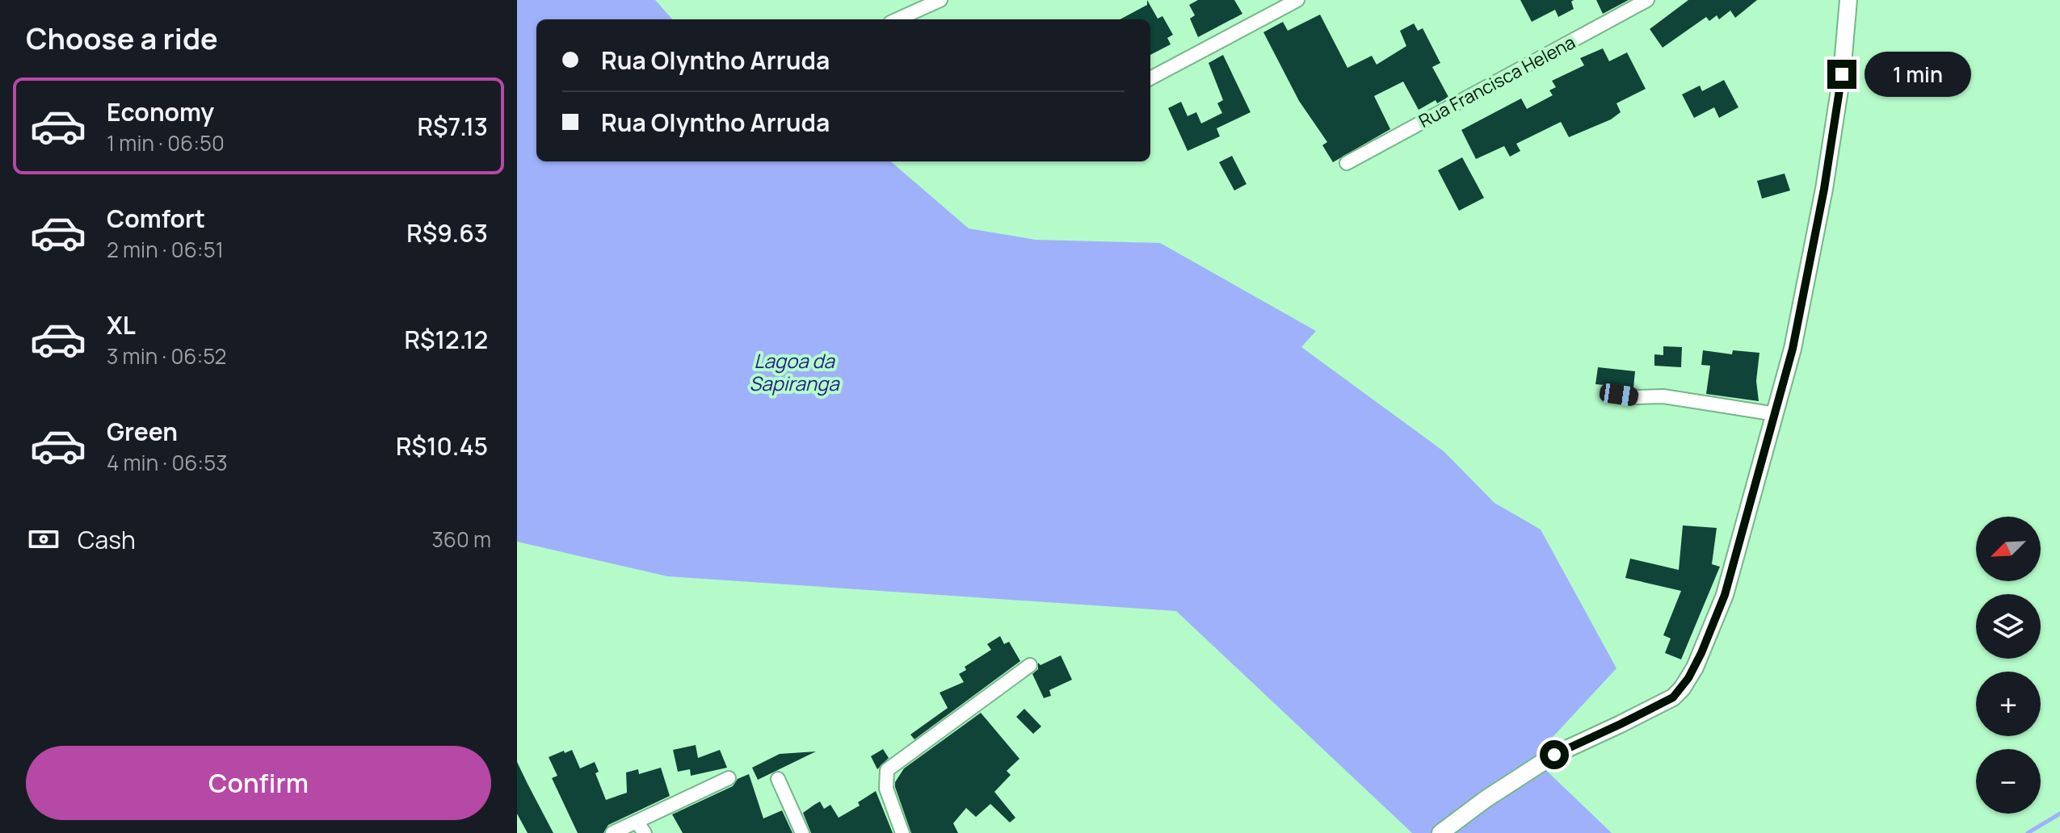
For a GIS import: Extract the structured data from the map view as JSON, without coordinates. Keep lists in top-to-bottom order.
{
  "streets": {
    "street": ["Rua Francisca Helena"]
  },
  "water": ["Lagoa da Sapiranga"],
  "north": "bottom left",
  "page": {
    "heading": "Choose a ride",
    "banner": ["Rua Olyntho Arruda", "Rua Olyntho Arruda"],
    "bubble": "1 min",
    "list": [
      {
        "name": "Economy",
        "note": "1 min · 06:50",
        "value": "R$7.13"
      },
      {
        "name": "Comfort",
        "note": "2 min · 06:51",
        "value": "R$9.63"
      },
      {
        "name": "XL",
        "note": "3 min · 06:52",
        "value": "R$12.12"
      },
      {
        "name": "Green",
        "note": "4 min · 06:53",
        "value": "R$10.45"
      }
    ],
    "pay": ["Cash", "360 m"],
    "map_buttons": ["+", "−"],
    "buttons": "Confirm"
  }
}
